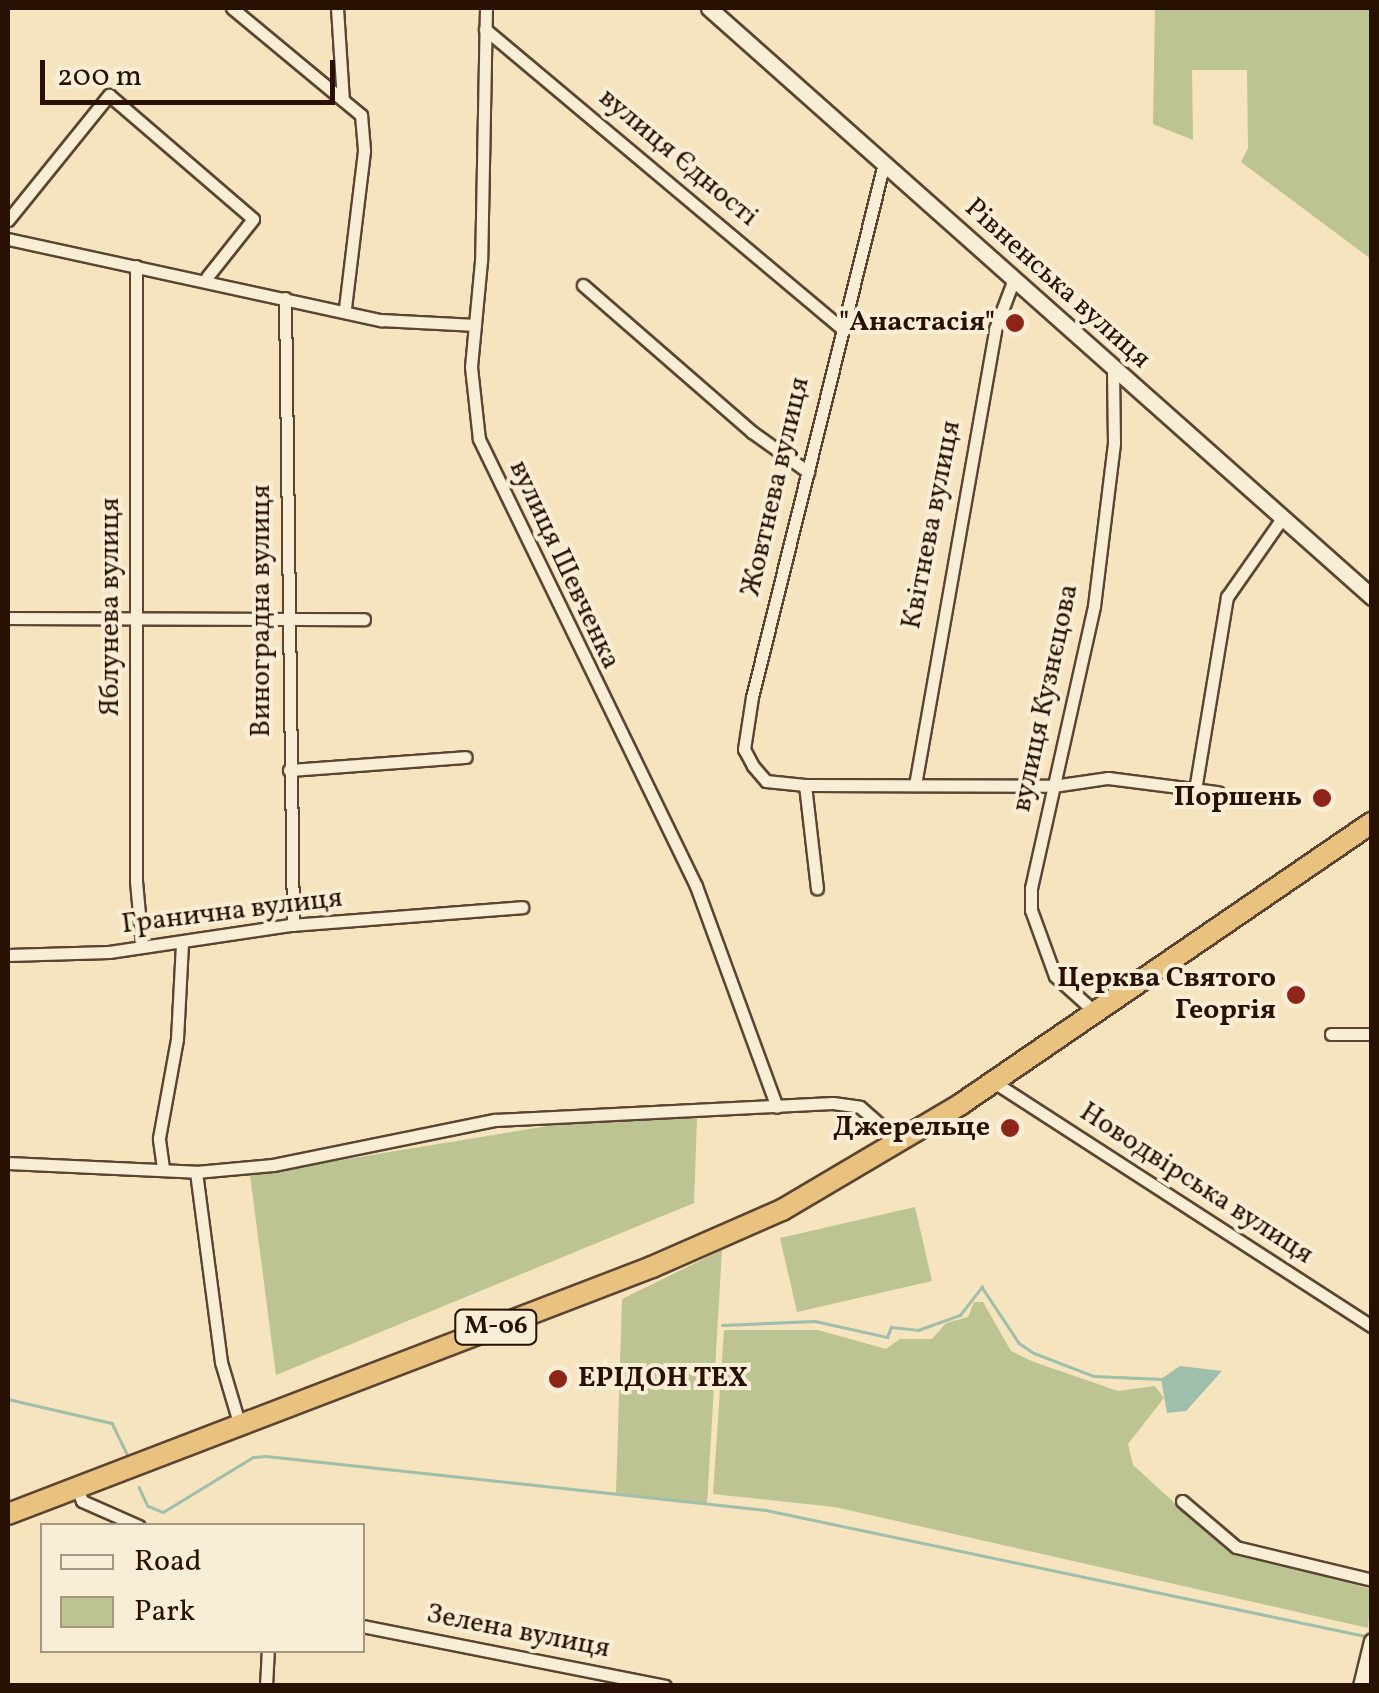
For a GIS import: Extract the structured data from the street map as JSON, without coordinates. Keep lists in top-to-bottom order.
{
  "streets": {
    "highway": ["М-06"],
    "main road": ["Рівненська вулиця"],
    "street": [
      "вулиця Єдності",
      "Жовтнева вулиця",
      "Квітнева вулиця",
      "вулиця Шевченка",
      "Яблунева вулиця",
      "Виноградна вулиця",
      "вулиця Кузнєцова",
      "Гранична вулиця",
      "Новодвірська вулиця",
      "Зелена вулиця"
    ]
  },
  "crossings": [
    ["вулиця Єдності", "Жовтнева вулиця"],
    ["вулиця Єдності", "вулиця Шевченка"],
    ["Рівненська вулиця", "Жовтнева вулиця"],
    ["Рівненська вулиця", "Квітнева вулиця"],
    ["Рівненська вулиця", "вулиця Кузнєцова"],
    ["Жовтнева вулиця", "Квітнева вулиця"],
    ["Жовтнева вулиця", "вулиця Кузнєцова"],
    ["Яблунева вулиця", "Гранична вулиця"],
    ["Виноградна вулиця", "Гранична вулиця"],
    ["вулиця Кузнєцова", "М-06"],
    ["Новодвірська вулиця", "М-06"]
  ],
  "places": [
    "\"Анастасія\"",
    "Поршень",
    "Церква Святого Георгія",
    "Джерельце",
    "ЕРІДОН ТЕХ"
  ],
  "legend": ["Road", "Park"],
  "scale_bar": "200 m"
}
